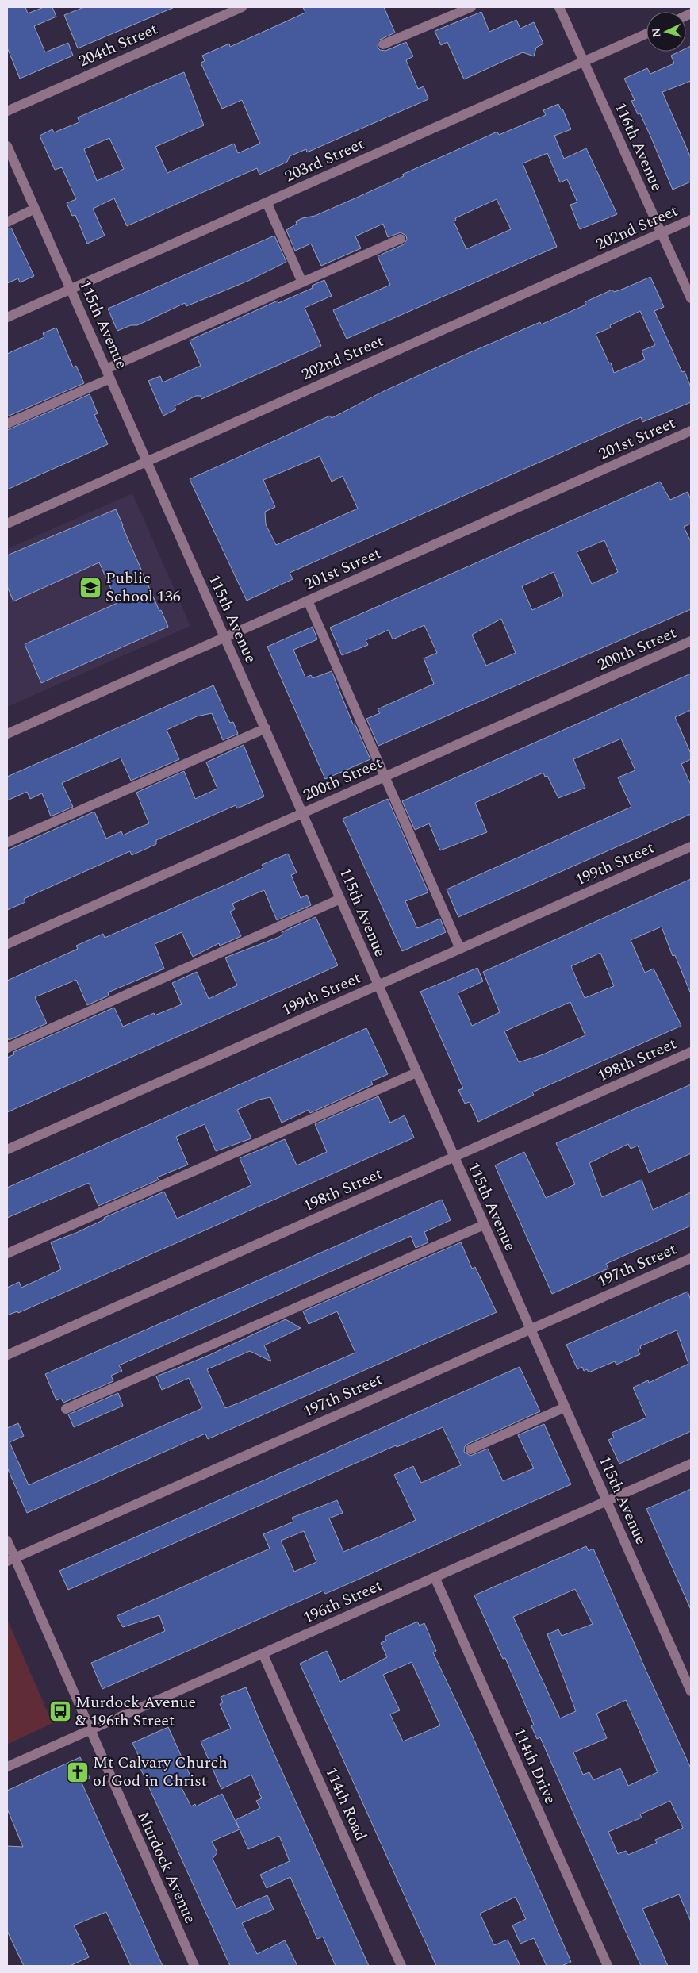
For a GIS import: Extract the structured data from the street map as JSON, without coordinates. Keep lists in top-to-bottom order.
{
  "streets": {
    "street": [
      "204th Street",
      "116th Avenue",
      "203rd Street",
      "202nd Street",
      "115th Avenue",
      "201st Street",
      "200th Street",
      "199th Street",
      "198th Street",
      "197th Street",
      "196th Street",
      "114th Drive",
      "114th Road",
      "Murdock Avenue"
    ]
  },
  "crossings": [
    ["116th Avenue", "203rd Street"],
    ["116th Avenue", "202nd Street"],
    ["203rd Street", "115th Avenue"],
    ["202nd Street", "115th Avenue"],
    ["115th Avenue", "201st Street"],
    ["115th Avenue", "200th Street"],
    ["115th Avenue", "199th Street"],
    ["115th Avenue", "198th Street"],
    ["115th Avenue", "197th Street"],
    ["115th Avenue", "196th Street"],
    ["197th Street", "Murdock Avenue"],
    ["196th Street", "114th Drive"],
    ["196th Street", "114th Road"],
    ["196th Street", "Murdock Avenue"]
  ],
  "places": {
    "school or university": ["Public School 136"],
    "bus stop": ["Murdock Avenue & 196th Street"],
    "church": ["Mt Calvary Church of God in Christ"]
  },
  "north": "left"
}
